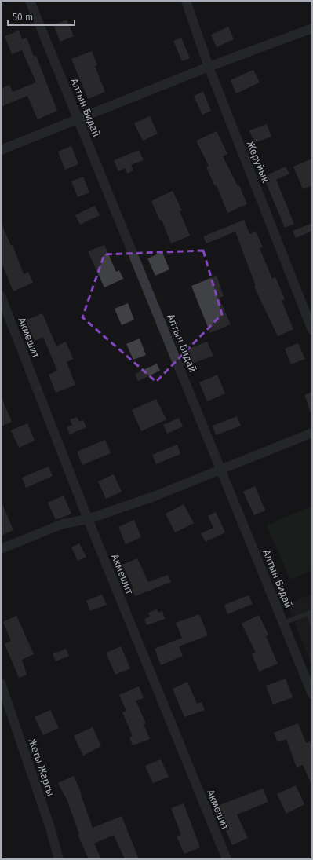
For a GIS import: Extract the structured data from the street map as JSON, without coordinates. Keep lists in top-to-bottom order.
{
  "streets": {
    "street": [
      "Алтын Бидай",
      "Жеруйык",
      "Акмешит",
      "Жеты Жаргы"
    ]
  },
  "scale_bar": "50 m"
}
